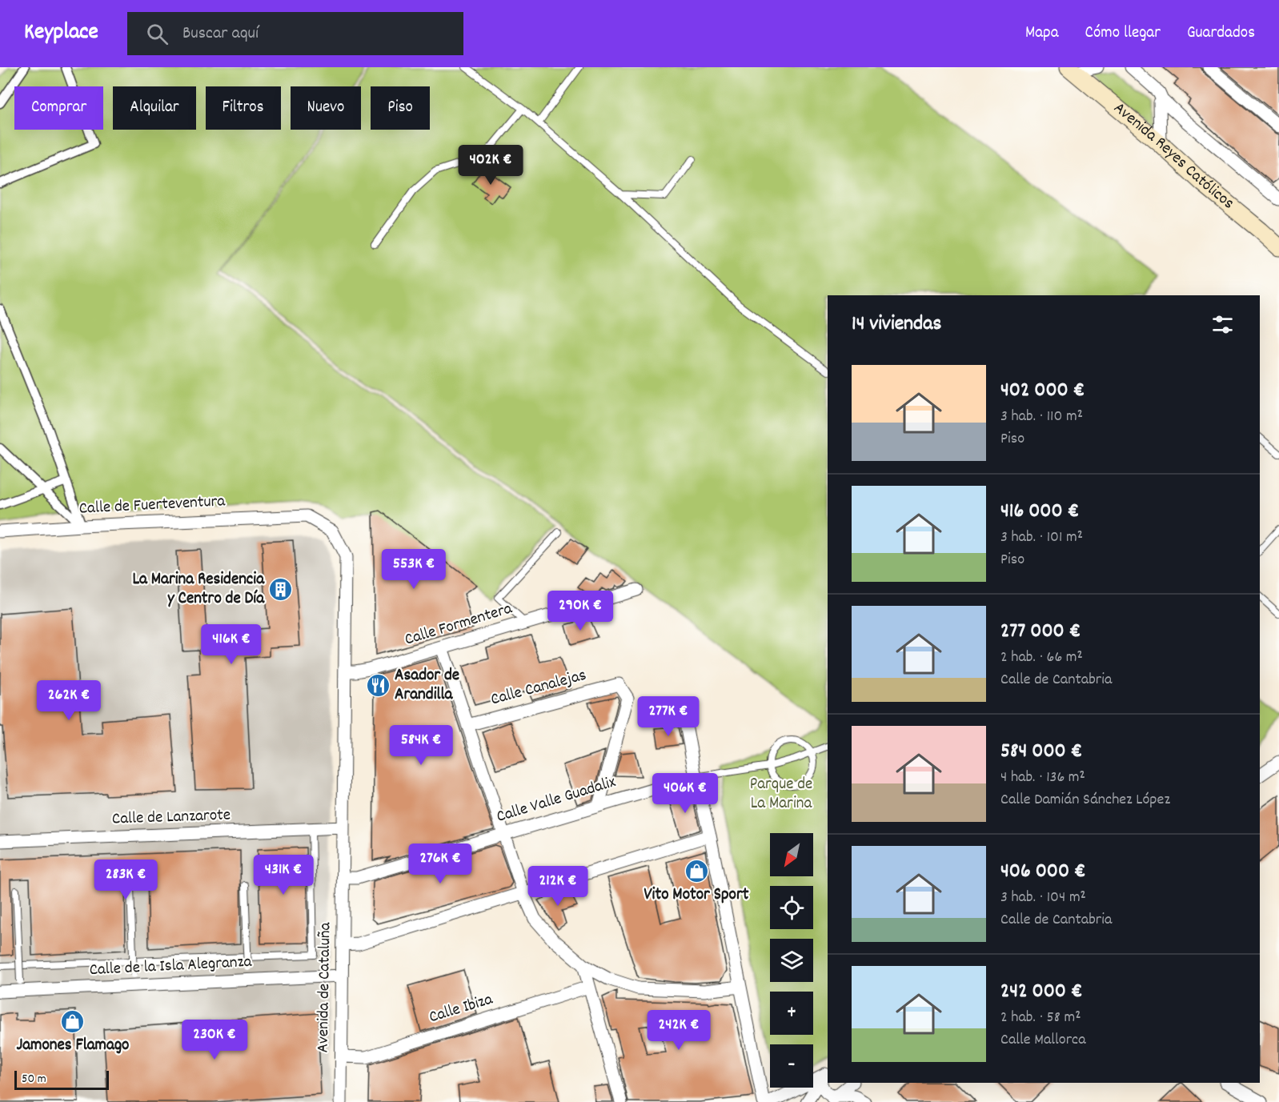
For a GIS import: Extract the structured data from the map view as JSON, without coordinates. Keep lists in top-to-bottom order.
{
  "streets": {
    "main road": ["Avenida Reyes Católicos"],
    "street": [
      "Calle de Fuerteventura",
      "Calle Formentera",
      "Calle Canalejas",
      "Calle Valle Guadalix",
      "Calle de Lanzarote",
      "Calle de la Isla Alegranza",
      "Avenida de Cataluña",
      "Calle Ibiza"
    ]
  },
  "crossings": [
    ["Calle de Fuerteventura", "Avenida de Cataluña"],
    ["Calle Formentera", "Avenida de Cataluña"],
    ["Calle Canalejas", "Calle Valle Guadalix"],
    ["Calle Valle Guadalix", "Avenida de Cataluña"],
    ["Calle de Lanzarote", "Avenida de Cataluña"],
    ["Calle de la Isla Alegranza", "Avenida de Cataluña"],
    ["Avenida de Cataluña", "Calle Ibiza"]
  ],
  "parks": ["Parque de La Marina"],
  "places": {
    "building": ["La Marina Residencia y Centro de Día"],
    "restaurant": ["Asador de Arandilla"],
    "shop": ["Vito Motor Sport", "Jamones Flamago"]
  },
  "scale_bar": "50 m",
  "north": "bottom left",
  "page": {
    "header": "Keyplace",
    "search": "Buscar aquí",
    "nav": ["Mapa", "Cómo llegar", "Guardados"],
    "chip": [
      "Comprar",
      "Alquilar",
      "Filtros",
      "Nuevo",
      "Piso"
    ],
    "price": [
      "402K €",
      "553K €",
      "290K €",
      "416K €",
      "262K €",
      "277K €",
      "584K €",
      "406K €",
      "276K €",
      "431K €",
      "283K €",
      "212K €",
      "242K €",
      "230K €"
    ],
    "heading": "14 viviendas",
    "list": [
      {
        "name": "402 000 €",
        "note": "3 hab. · 110 m² · Piso"
      },
      {
        "name": "416 000 €",
        "note": "3 hab. · 101 m² · Piso"
      },
      {
        "name": "277 000 €",
        "note": "2 hab. · 66 m² · Calle de Cantabria"
      },
      {
        "name": "584 000 €",
        "note": "4 hab. · 136 m² · Calle Damián Sánchez López"
      },
      {
        "name": "406 000 €",
        "note": "3 hab. · 104 m² · Calle de Cantabria"
      },
      {
        "name": "242 000 €",
        "note": "2 hab. · 58 m² · Calle Mallorca"
      }
    ],
    "map_buttons": ["+", "−"],
    "scale": "50 m"
  }
}
